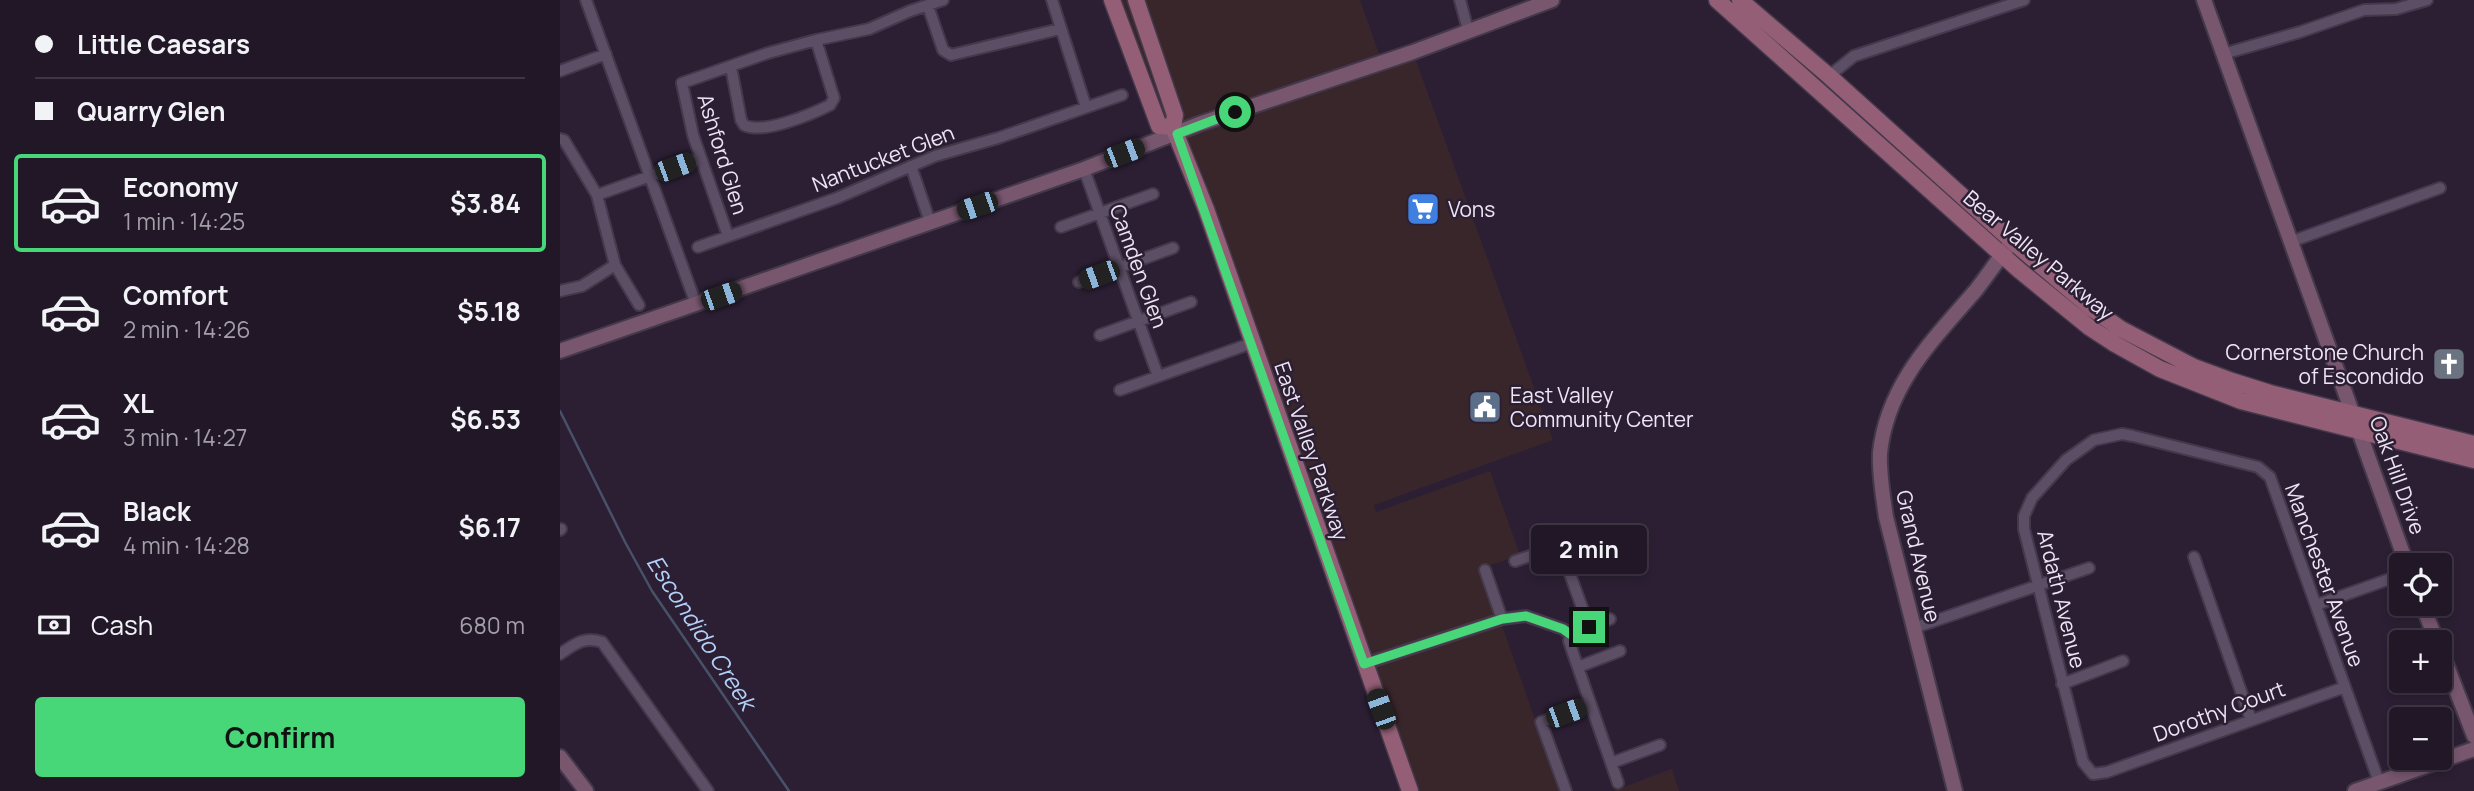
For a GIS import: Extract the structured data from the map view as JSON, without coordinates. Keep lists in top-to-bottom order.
{
  "streets": {
    "main road": ["Bear Valley Parkway", "East Valley Parkway"],
    "street": [
      "Ashford Glen",
      "Nantucket Glen",
      "Camden Glen",
      "Oak Hill Drive",
      "Grand Avenue",
      "Manchester Avenue",
      "Ardath Avenue",
      "Dorothy Court"
    ]
  },
  "crossings": [
    ["Ashford Glen", "Nantucket Glen"],
    ["Bear Valley Parkway", "Oak Hill Drive"],
    ["Bear Valley Parkway", "Grand Avenue"],
    ["Manchester Avenue", "Ardath Avenue"],
    ["Manchester Avenue", "Dorothy Court"],
    ["Ardath Avenue", "Dorothy Court"]
  ],
  "water": ["Escondido Creek"],
  "places": {
    "supermarket": ["Vons"],
    "church": ["Cornerstone Church of Escondido"],
    "public building": ["East Valley Community Center"]
  },
  "page": {
    "banner": ["Little Caesars", "Quarry Glen"],
    "list": [
      {
        "name": "Economy",
        "note": "1 min · 14:25",
        "value": "$3.84"
      },
      {
        "name": "Comfort",
        "note": "2 min · 14:26",
        "value": "$5.18"
      },
      {
        "name": "XL",
        "note": "3 min · 14:27",
        "value": "$6.53"
      },
      {
        "name": "Black",
        "note": "4 min · 14:28",
        "value": "$6.17"
      }
    ],
    "bubble": "2 min",
    "map_buttons": ["+", "−"],
    "pay": ["Cash", "680 m"],
    "buttons": "Confirm"
  }
}
